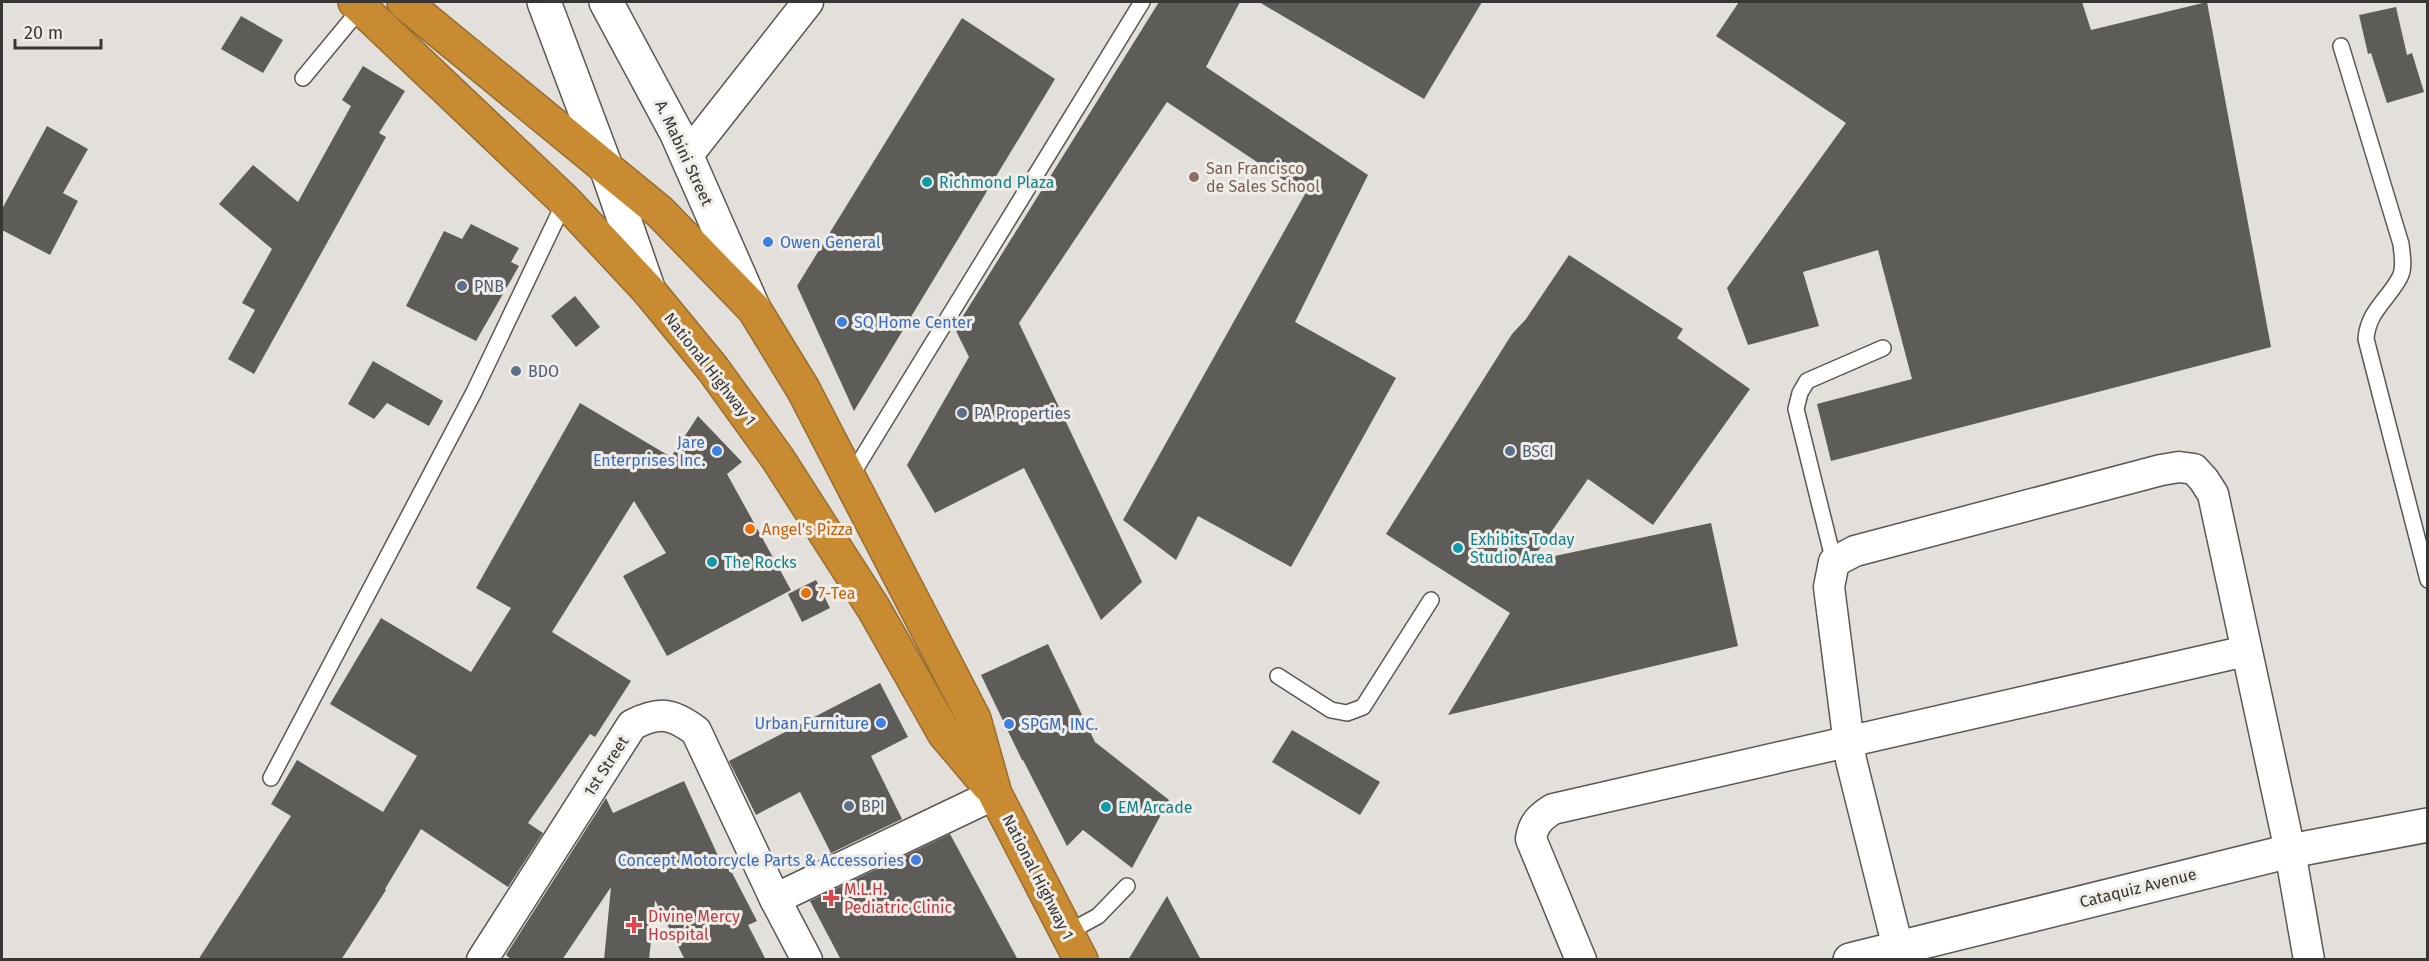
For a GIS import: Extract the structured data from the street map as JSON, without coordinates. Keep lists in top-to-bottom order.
{
  "streets": {
    "highway": ["National Highway 1"],
    "main road": ["A. Mabini Street", "Cataquiz Avenue"],
    "street": ["1st Street"]
  },
  "crossings": [
    ["A. Mabini Street", "National Highway 1"]
  ],
  "places": {
    "other": [
      "San Francisco de Sales School",
      "Richmond Plaza",
      "Owen General",
      "PNB",
      "SQ Home Center",
      "BDO",
      "PA Properties",
      "Jare Enterprises Inc.",
      "BSCI",
      "Angel's Pizza",
      "Exhibits Today Studio Area",
      "The Rocks",
      "7-Tea",
      "Urban Furniture",
      "SPGM, INC.",
      "BPI",
      "EM Arcade",
      "Concept Motorcycle Parts & Accessories"
    ],
    "health": ["M.L.H. Pediatric Clinic", "Divine Mercy Hospital"]
  },
  "scale_bar": "20 m"
}
